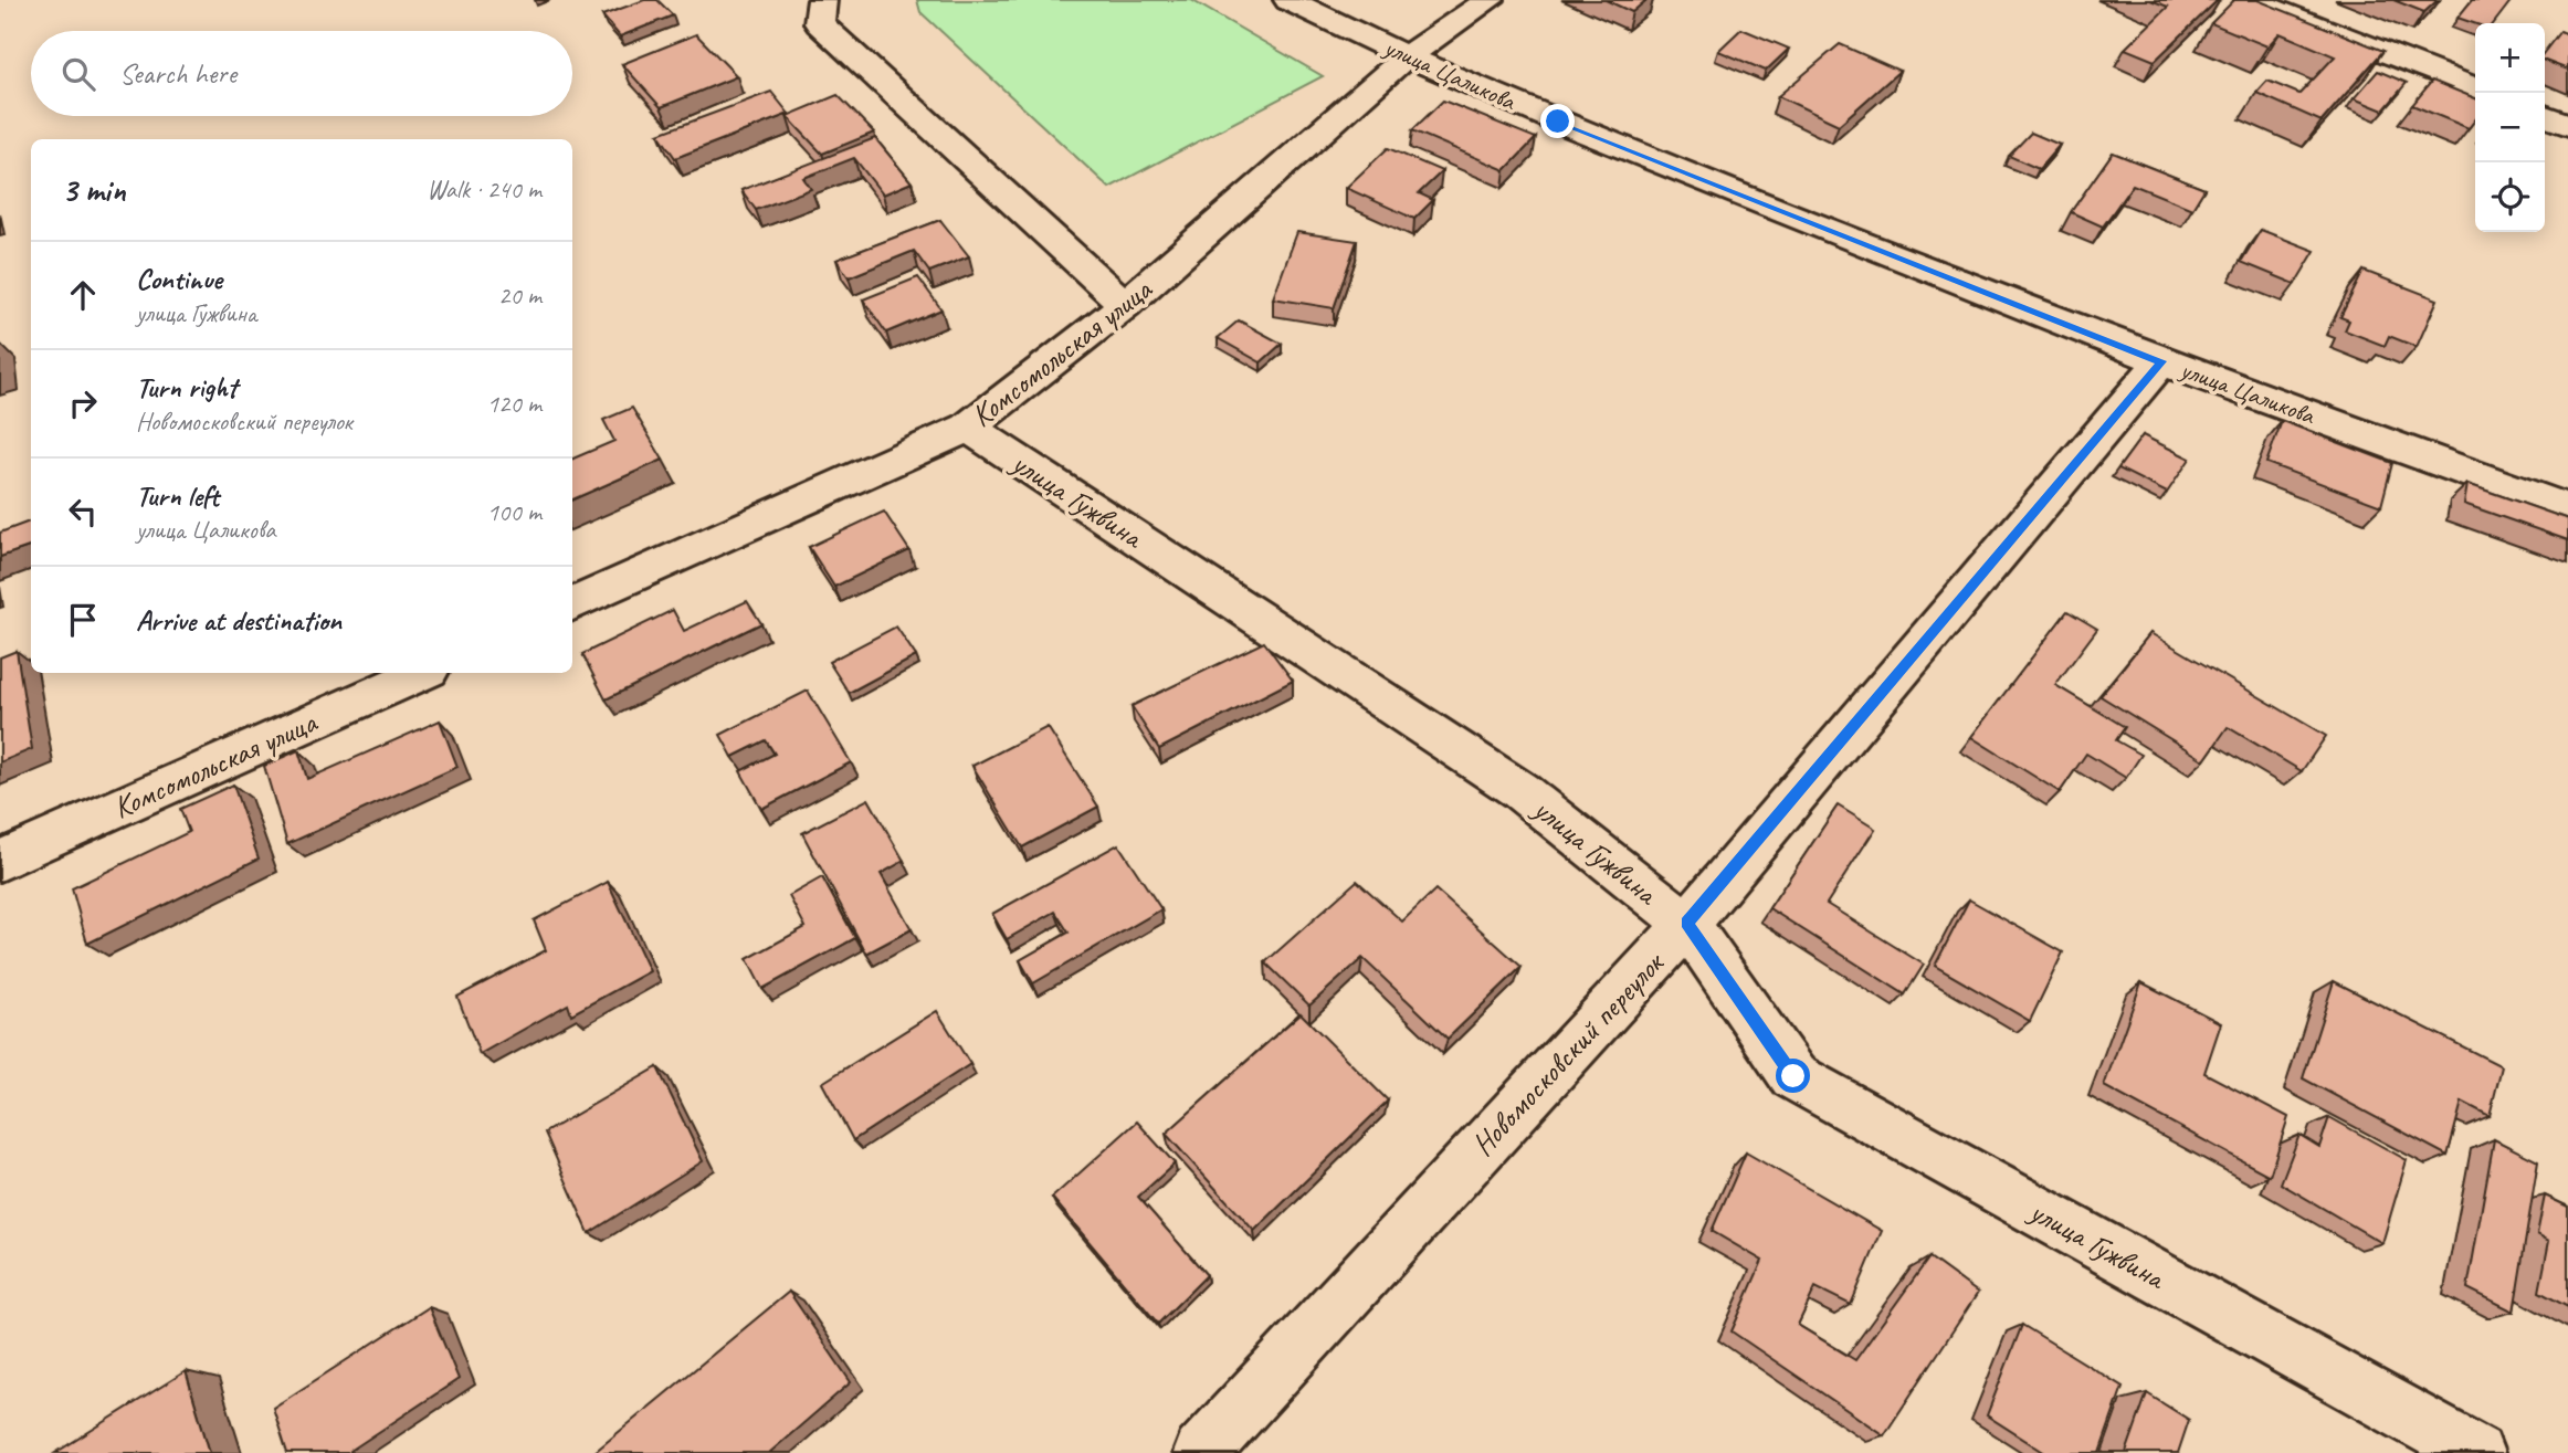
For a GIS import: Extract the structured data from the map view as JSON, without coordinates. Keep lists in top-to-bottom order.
{
  "streets": {
    "street": [
      "улица Цаликова",
      "Комсомольская улица",
      "улица Гужвина",
      "Новомосковский переулок"
    ]
  },
  "crossings": [
    ["улица Цаликова", "Комсомольская улица"],
    ["улица Цаликова", "Новомосковский переулок"],
    ["Комсомольская улица", "улица Гужвина"],
    ["улица Гужвина", "Новомосковский переулок"]
  ],
  "page": {
    "map_buttons": ["+", "−"],
    "search": "Search here",
    "heading": ["3 min", "Walk · 240 m"],
    "list": [
      ["Continue", "улица Гужвина", "20 m"],
      ["Turn right", "Новомосковский переулок", "120 m"],
      ["Turn left", "улица Цаликова", "100 m"],
      "Arrive at destination"
    ]
  }
}
